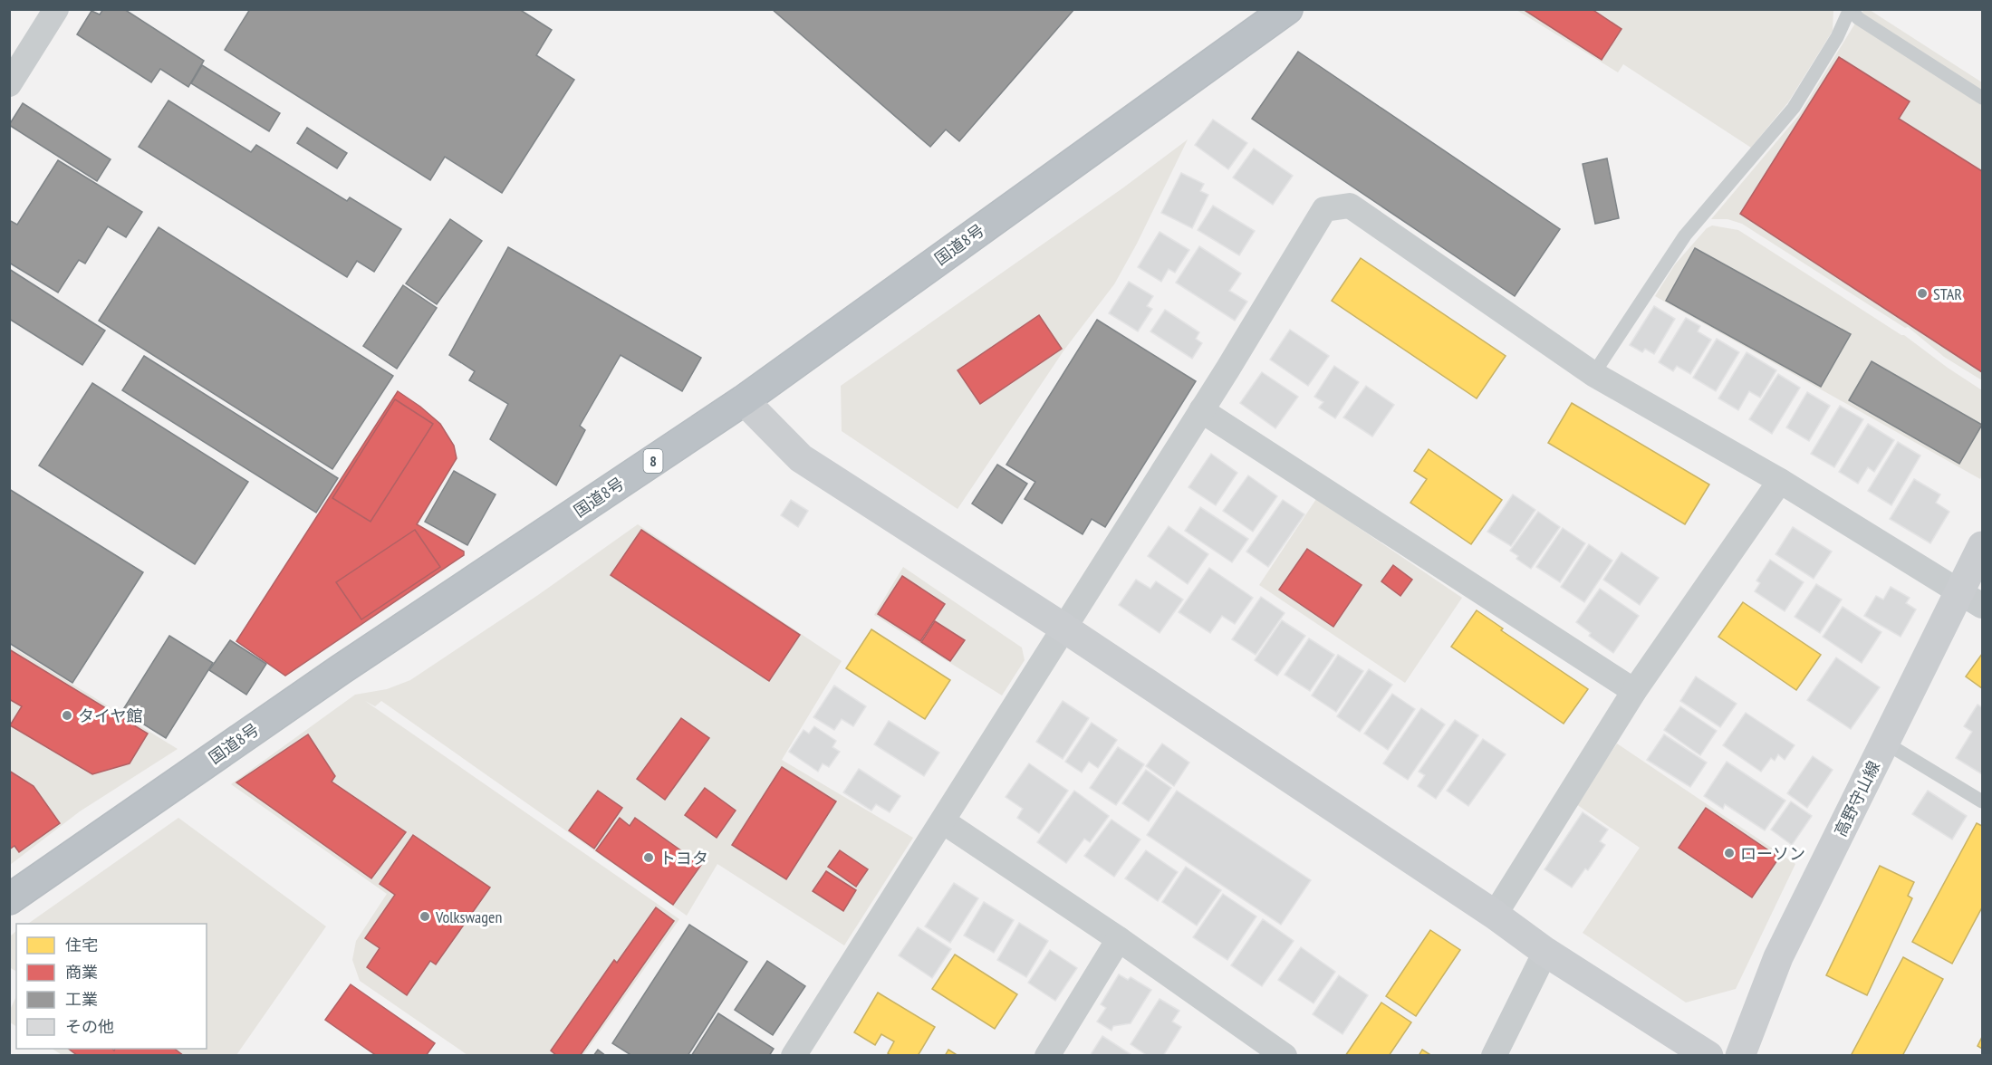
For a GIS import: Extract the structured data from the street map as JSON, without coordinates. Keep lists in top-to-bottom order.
{
  "streets": {
    "highway": ["国道8号", "8"],
    "street": ["高野守山線"]
  },
  "places": [
    "STAR",
    "タイヤ館",
    "ローソン",
    "トヨタ",
    "Volkswagen"
  ],
  "legend": [
    "住宅",
    "商業",
    "工業",
    "その他"
  ]
}
